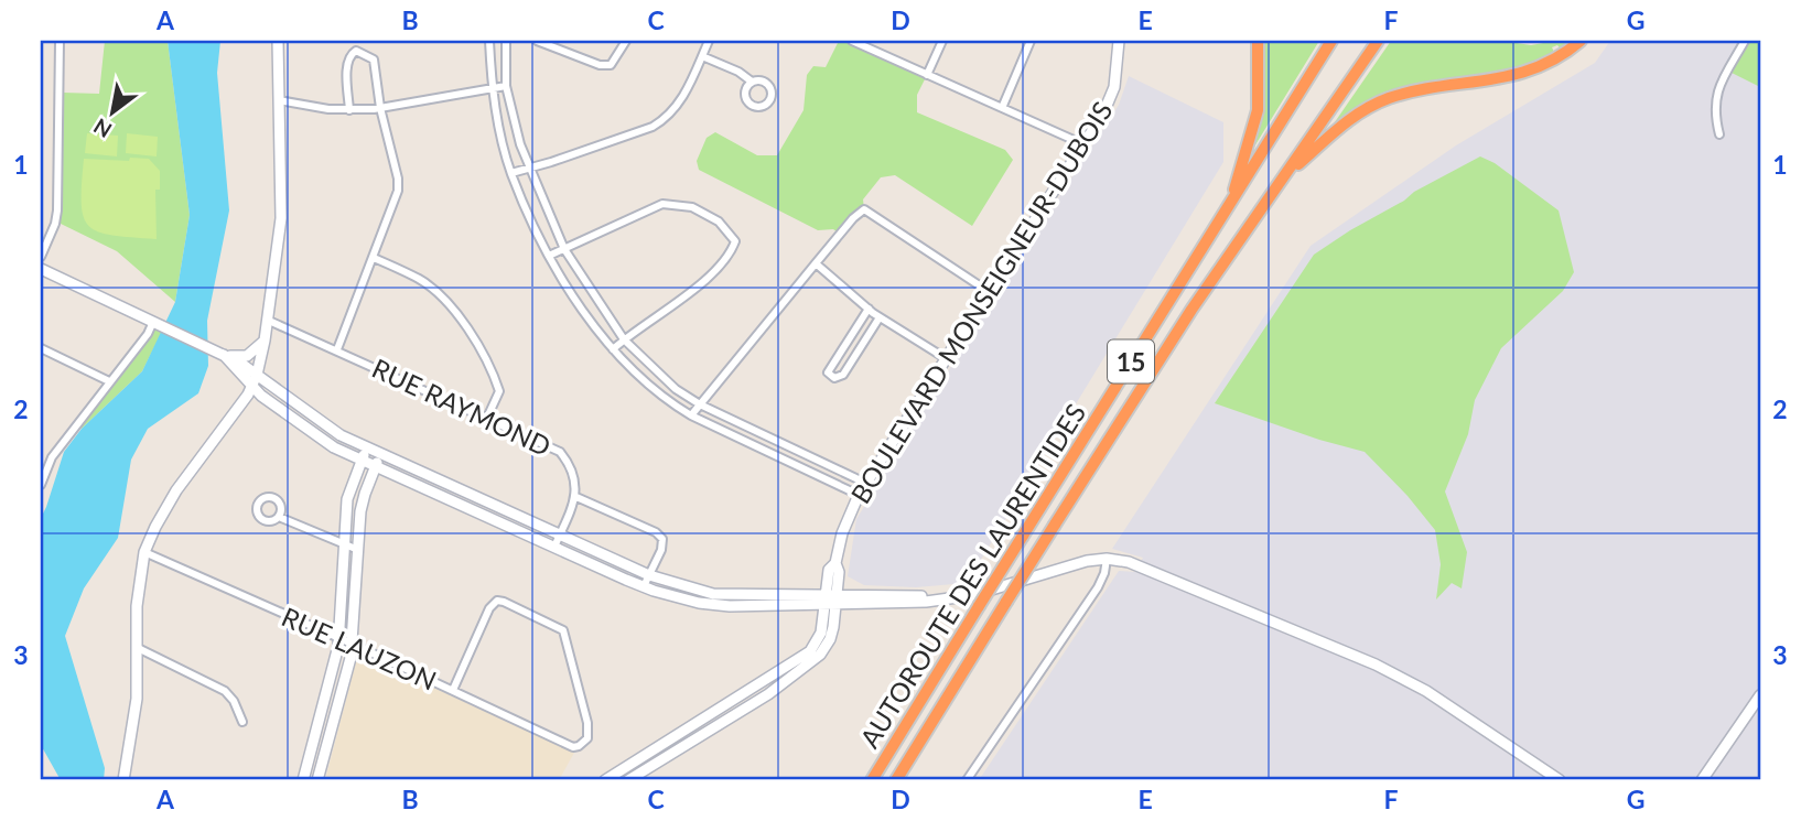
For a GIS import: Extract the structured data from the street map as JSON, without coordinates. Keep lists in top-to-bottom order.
{
  "streets": {
    "highway": ["15", "AUTOROUTE DES LAURENTIDES"],
    "street": ["BOULEVARD MONSEIGNEUR-DUBOIS", "RUE RAYMOND", "RUE LAUZON"]
  },
  "north": "bottom left",
  "grid": {
    "columns": [
      "A",
      "B",
      "C",
      "D",
      "E",
      "F",
      "G"
    ],
    "rows": ["1", "2", "3"]
  }
}
